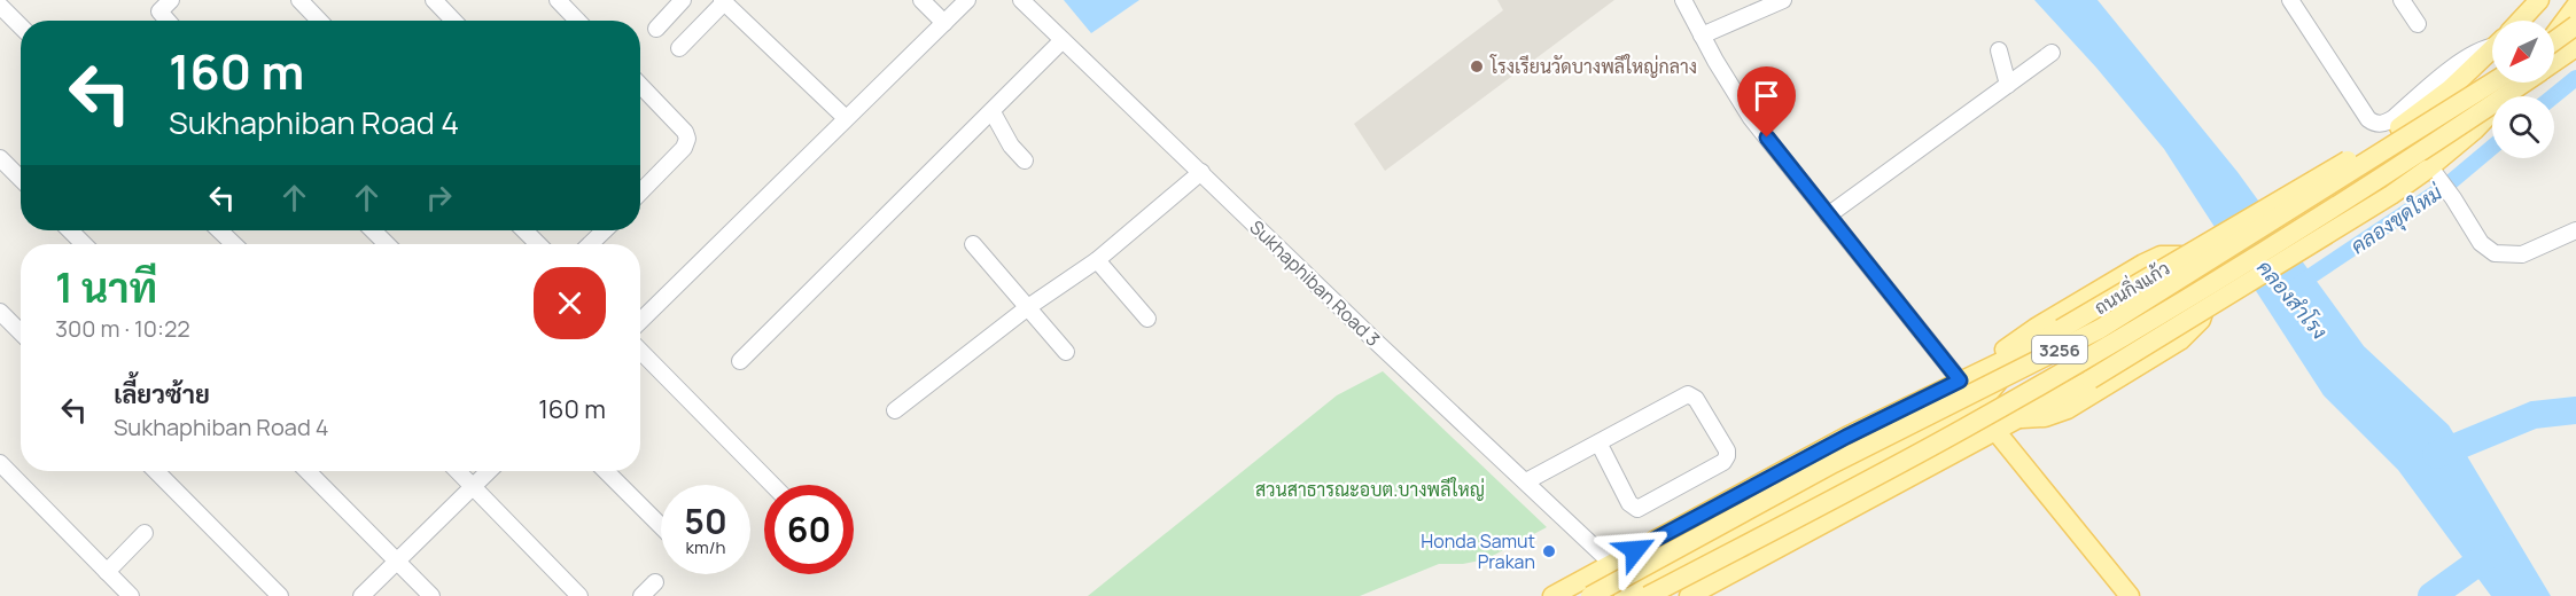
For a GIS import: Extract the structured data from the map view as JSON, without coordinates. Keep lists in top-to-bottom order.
{
  "streets": {
    "main road": ["ถนนกิ่งแก้ว", "3256"],
    "street": ["Sukhaphiban Road 3"]
  },
  "crossings": [
    ["Sukhaphiban Road 3", "ถนนกิ่งแก้ว"]
  ],
  "water": ["คลองขุดใหม่", "คลองสำโรง"],
  "parks": ["สวนสาธารณะอบต.บางพลีใหญ่"],
  "places": ["โรงเรียนวัดบางพลีใหญ่กลาง", "Honda Samut Prakan"],
  "north": "bottom left",
  "page": {
    "turn": ["160 m", "Sukhaphiban Road 4"],
    "heading": ["1 นาที", "300 m · 10:22"],
    "list": [
      {
        "name": "เลี้ยวซ้าย",
        "note": "Sukhaphiban Road 4",
        "value": "160 m"
      }
    ],
    "speed": "50 km/h",
    "limit": "60"
  }
}
